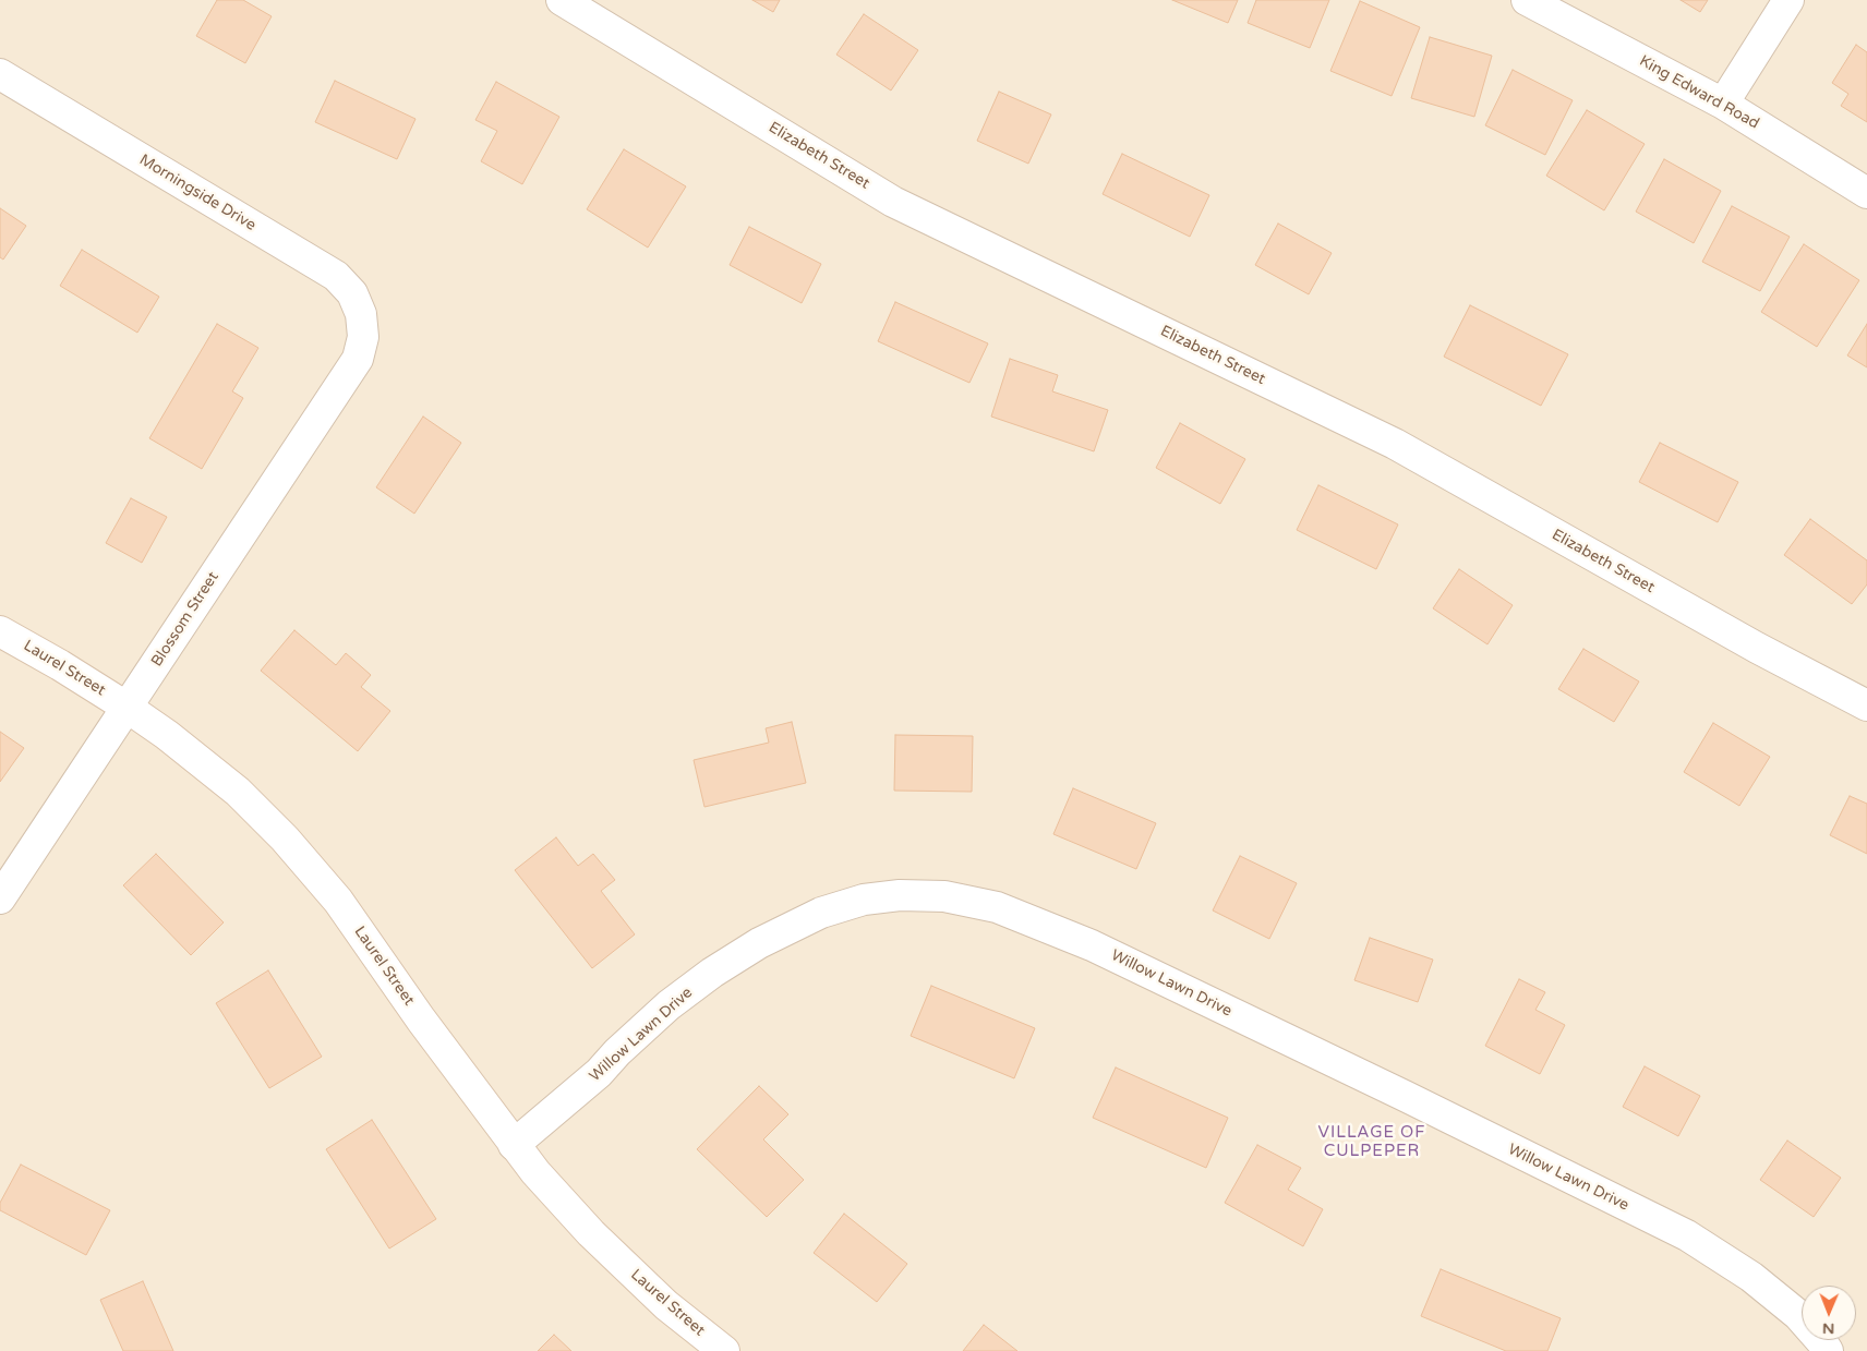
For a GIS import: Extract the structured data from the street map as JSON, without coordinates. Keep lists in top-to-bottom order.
{
  "streets": {
    "street": [
      "King Edward Road",
      "Elizabeth Street",
      "Morningside Drive",
      "Blossom Street",
      "Laurel Street",
      "Willow Lawn Drive"
    ]
  },
  "crossings": [
    ["Morningside Drive", "Blossom Street"],
    ["Blossom Street", "Laurel Street"],
    ["Laurel Street", "Willow Lawn Drive"]
  ],
  "districts": ["VILLAGE OF CULPEPER"],
  "north": "bottom"
}
